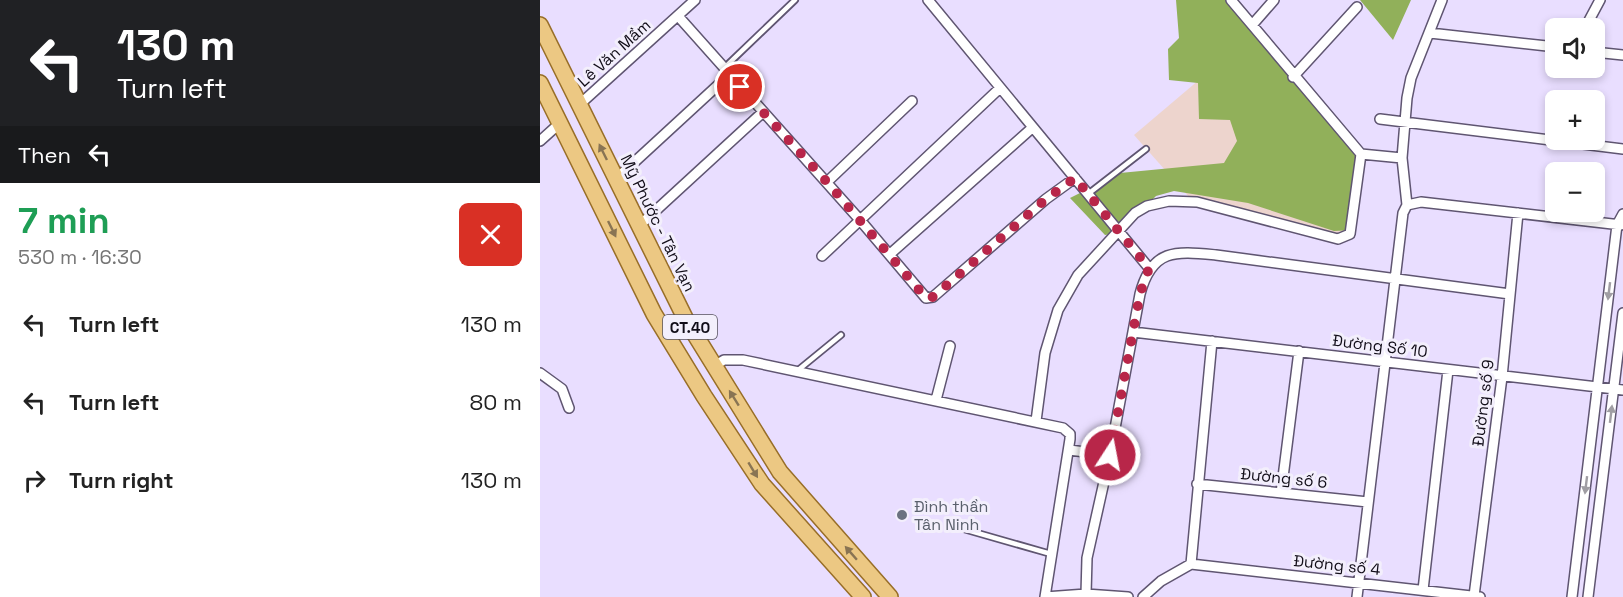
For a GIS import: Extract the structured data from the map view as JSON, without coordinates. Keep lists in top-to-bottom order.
{
  "streets": {
    "main road": ["Mỹ Phước - Tân Vạn", "CT.40"],
    "street": [
      "Lê Văn Mầm",
      "Đường Số 10",
      "Đường số 9",
      "Đường số 6",
      "Đường số 4"
    ]
  },
  "crossings": [
    ["Lê Văn Mầm", "Mỹ Phước - Tân Vạn"],
    ["Đường Số 10", "Đường số 9"],
    ["Đường số 9", "Đường số 4"]
  ],
  "places": ["Đình thần Tân Ninh"],
  "page": {
    "turn": ["130 m", "Turn left"],
    "map_buttons": ["+", "−"],
    "then": "Then",
    "heading": ["7 min", "530 m · 16:30"],
    "list": [
      {
        "name": "Turn left",
        "value": "130 m"
      },
      {
        "name": "Turn left",
        "value": "80 m"
      },
      {
        "name": "Turn right",
        "value": "130 m"
      }
    ]
  }
}
